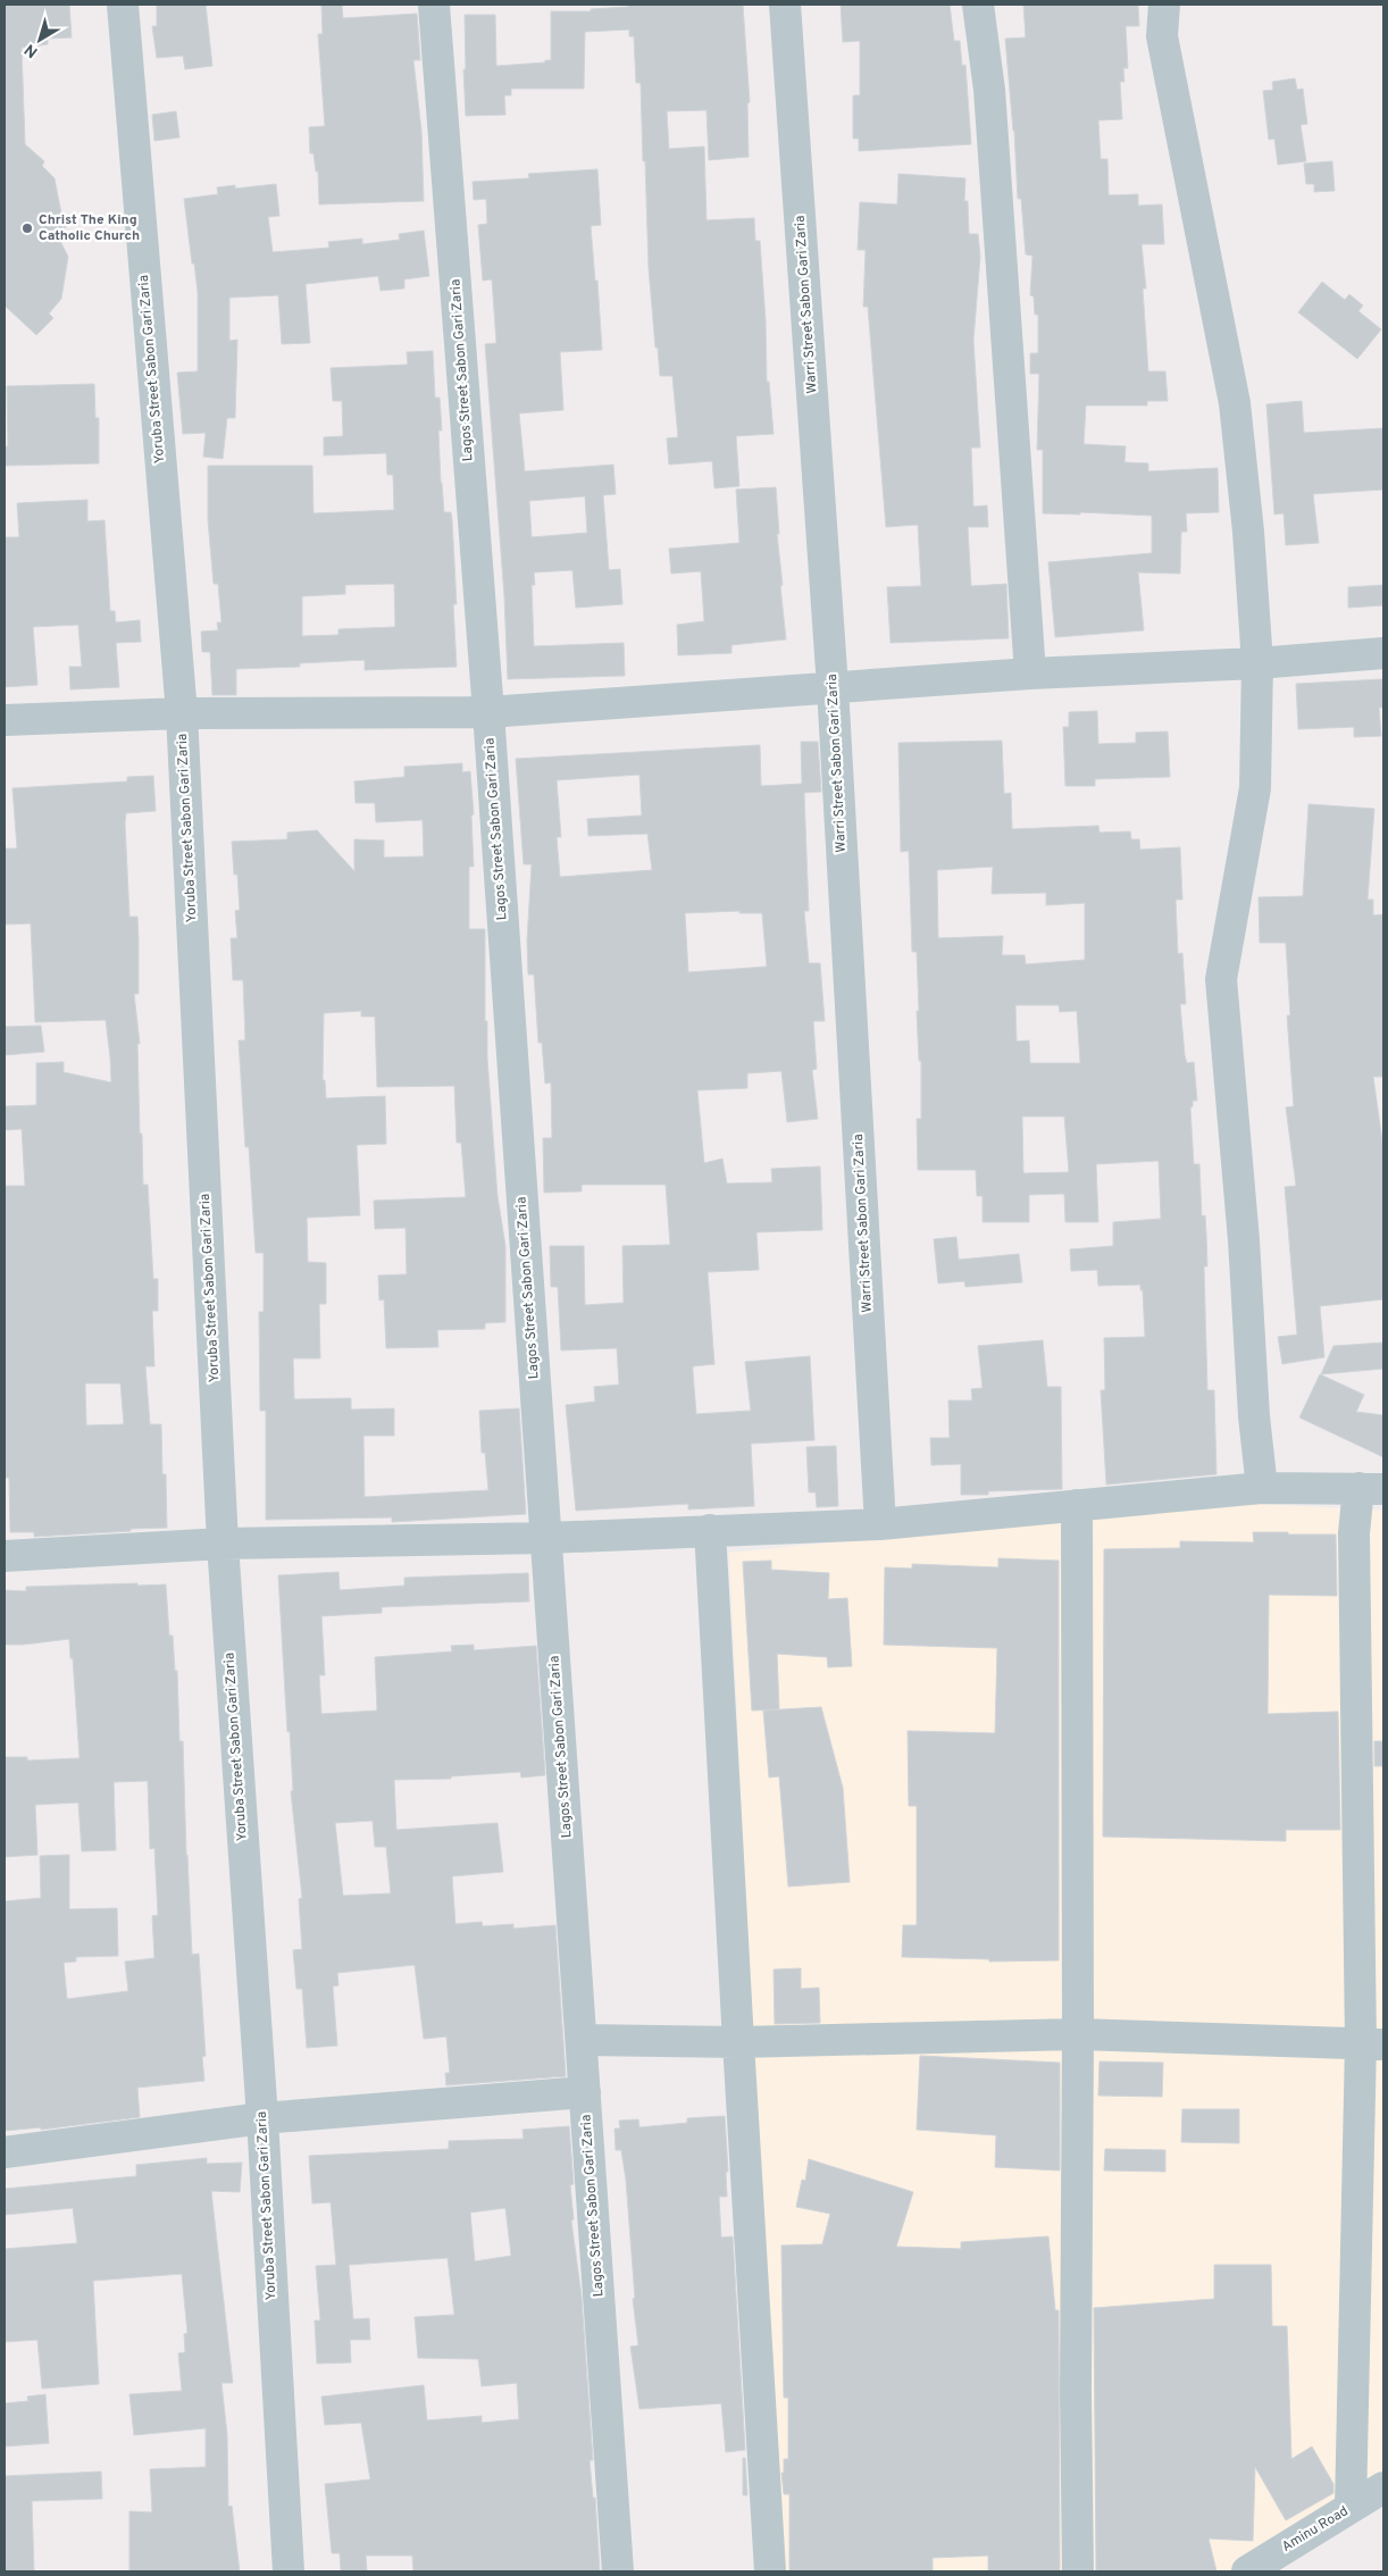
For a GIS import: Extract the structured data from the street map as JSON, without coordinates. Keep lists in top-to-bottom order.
{
  "streets": {
    "street": [
      "Warri Street Sabon Gari Zaria",
      "Yoruba Street Sabon Gari Zaria",
      "Lagos Street Sabon Gari Zaria",
      "Aminu Road"
    ]
  },
  "places": ["Christ The King Catholic Church"],
  "north": "bottom left"
}
